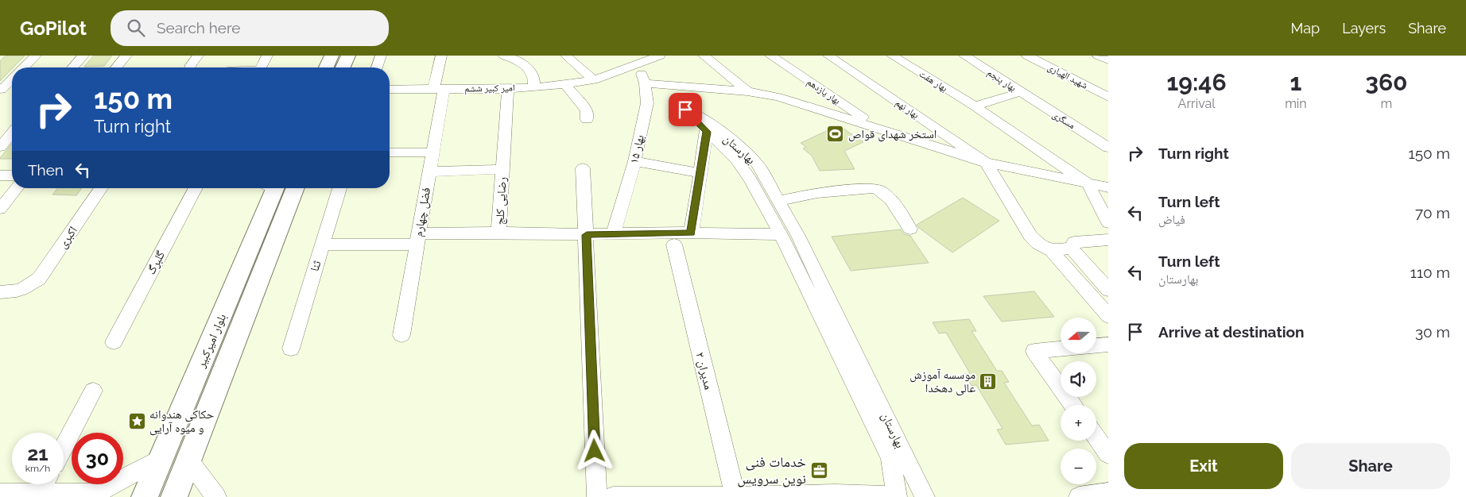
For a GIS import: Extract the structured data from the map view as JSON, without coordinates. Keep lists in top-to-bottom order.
{
  "streets": {
    "main road": ["بلوار امیرکبیر"],
    "street": [
      "شهید الهیاری",
      "بهار پنجم",
      "بهار هفت",
      "امیر کبیر ششم",
      "بهار یازدهم",
      "بهار نهم",
      "مسگری",
      "بهار ۱۵",
      "بهارستان",
      "رضایی کلج",
      "فضل چهارم",
      "اکبری",
      "گلبرگ",
      "ثنا",
      "مدیران ۲"
    ]
  },
  "crossings": [
    ["بهار پنجم", "مسگری"],
    ["امیر کبیر ششم", "بهار ۱۵"],
    ["امیر کبیر ششم", "رضایی کلج"],
    ["امیر کبیر ششم", "فضل چهارم"],
    ["رضایی کلج", "فضل چهارم"],
    ["رضایی کلج", "ثنا"]
  ],
  "places": {
    "sports": ["استخر شهدای قواص"],
    "building": ["موسسه آموزش عالی دهخدا"],
    "place": ["حکاکی هندوانه و میوه آرایی"],
    "office": ["خدمات فنی نوین سرویس"]
  },
  "north": "left",
  "page": {
    "header": "GoPilot",
    "search": "Search here",
    "nav": ["Map", "Layers", "Share"],
    "eta": [
      "19:46",
      "Arrival",
      "1",
      "min",
      "360",
      "m"
    ],
    "turn": ["150 m", "Turn right"],
    "list": [
      {
        "name": "Turn right",
        "value": "150 m"
      },
      {
        "name": "Turn left",
        "note": "فیاض",
        "value": "70 m"
      },
      {
        "name": "Turn left",
        "note": "بهارستان",
        "value": "110 m"
      },
      {
        "name": "Arrive at destination",
        "value": "30 m"
      }
    ],
    "then": "Then",
    "map_buttons": ["+", "−"],
    "speed": "21 km/h",
    "limit": "30",
    "buttons": ["Exit", "Share"]
  }
}
